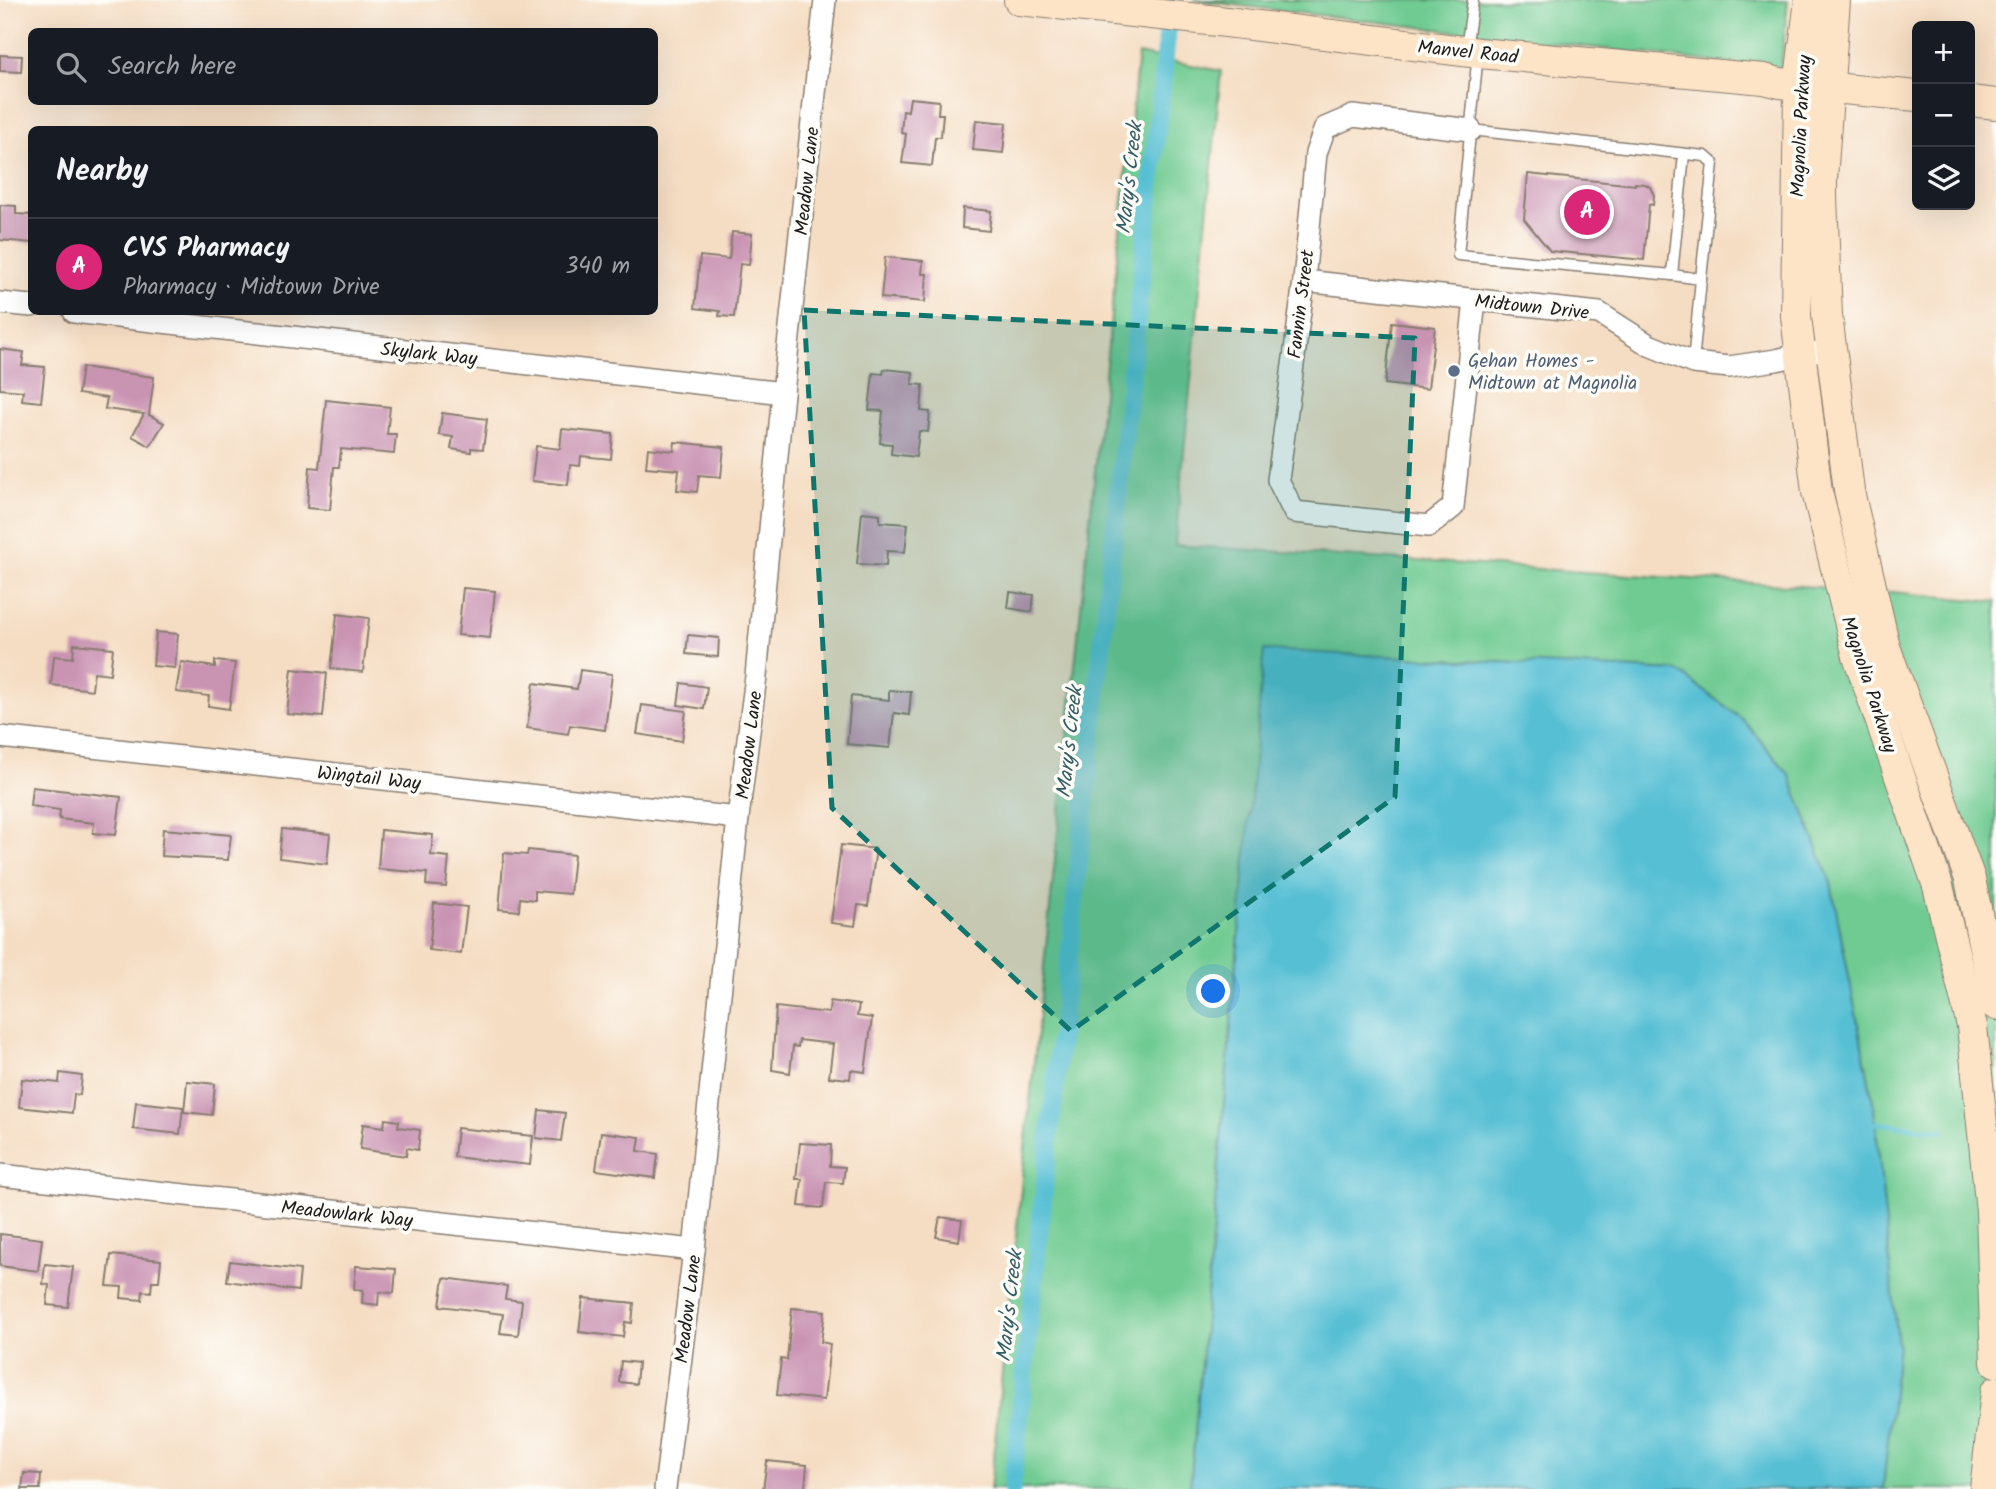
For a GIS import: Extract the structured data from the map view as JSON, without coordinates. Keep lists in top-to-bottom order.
{
  "streets": {
    "street": [
      "Manvel Road",
      "Magnolia Parkway",
      "Meadow Lane",
      "Fannin Street",
      "Midtown Drive",
      "Skylark Way",
      "Wingtail Way",
      "Meadowlark Way"
    ]
  },
  "crossings": [
    ["Manvel Road", "Magnolia Parkway"],
    ["Magnolia Parkway", "Midtown Drive"],
    ["Meadow Lane", "Skylark Way"],
    ["Meadow Lane", "Wingtail Way"],
    ["Meadow Lane", "Meadowlark Way"],
    ["Fannin Street", "Midtown Drive"]
  ],
  "water": ["Mary's Creek"],
  "places": ["Gehan Homes - Midtown at Magnolia"],
  "page": {
    "map_buttons": ["+", "−"],
    "search": "Search here",
    "heading": "Nearby",
    "pins": "A",
    "list": [
      {
        "mark": "A",
        "name": "CVS Pharmacy",
        "note": "Pharmacy · Midtown Drive",
        "value": "340 m"
      }
    ]
  }
}
